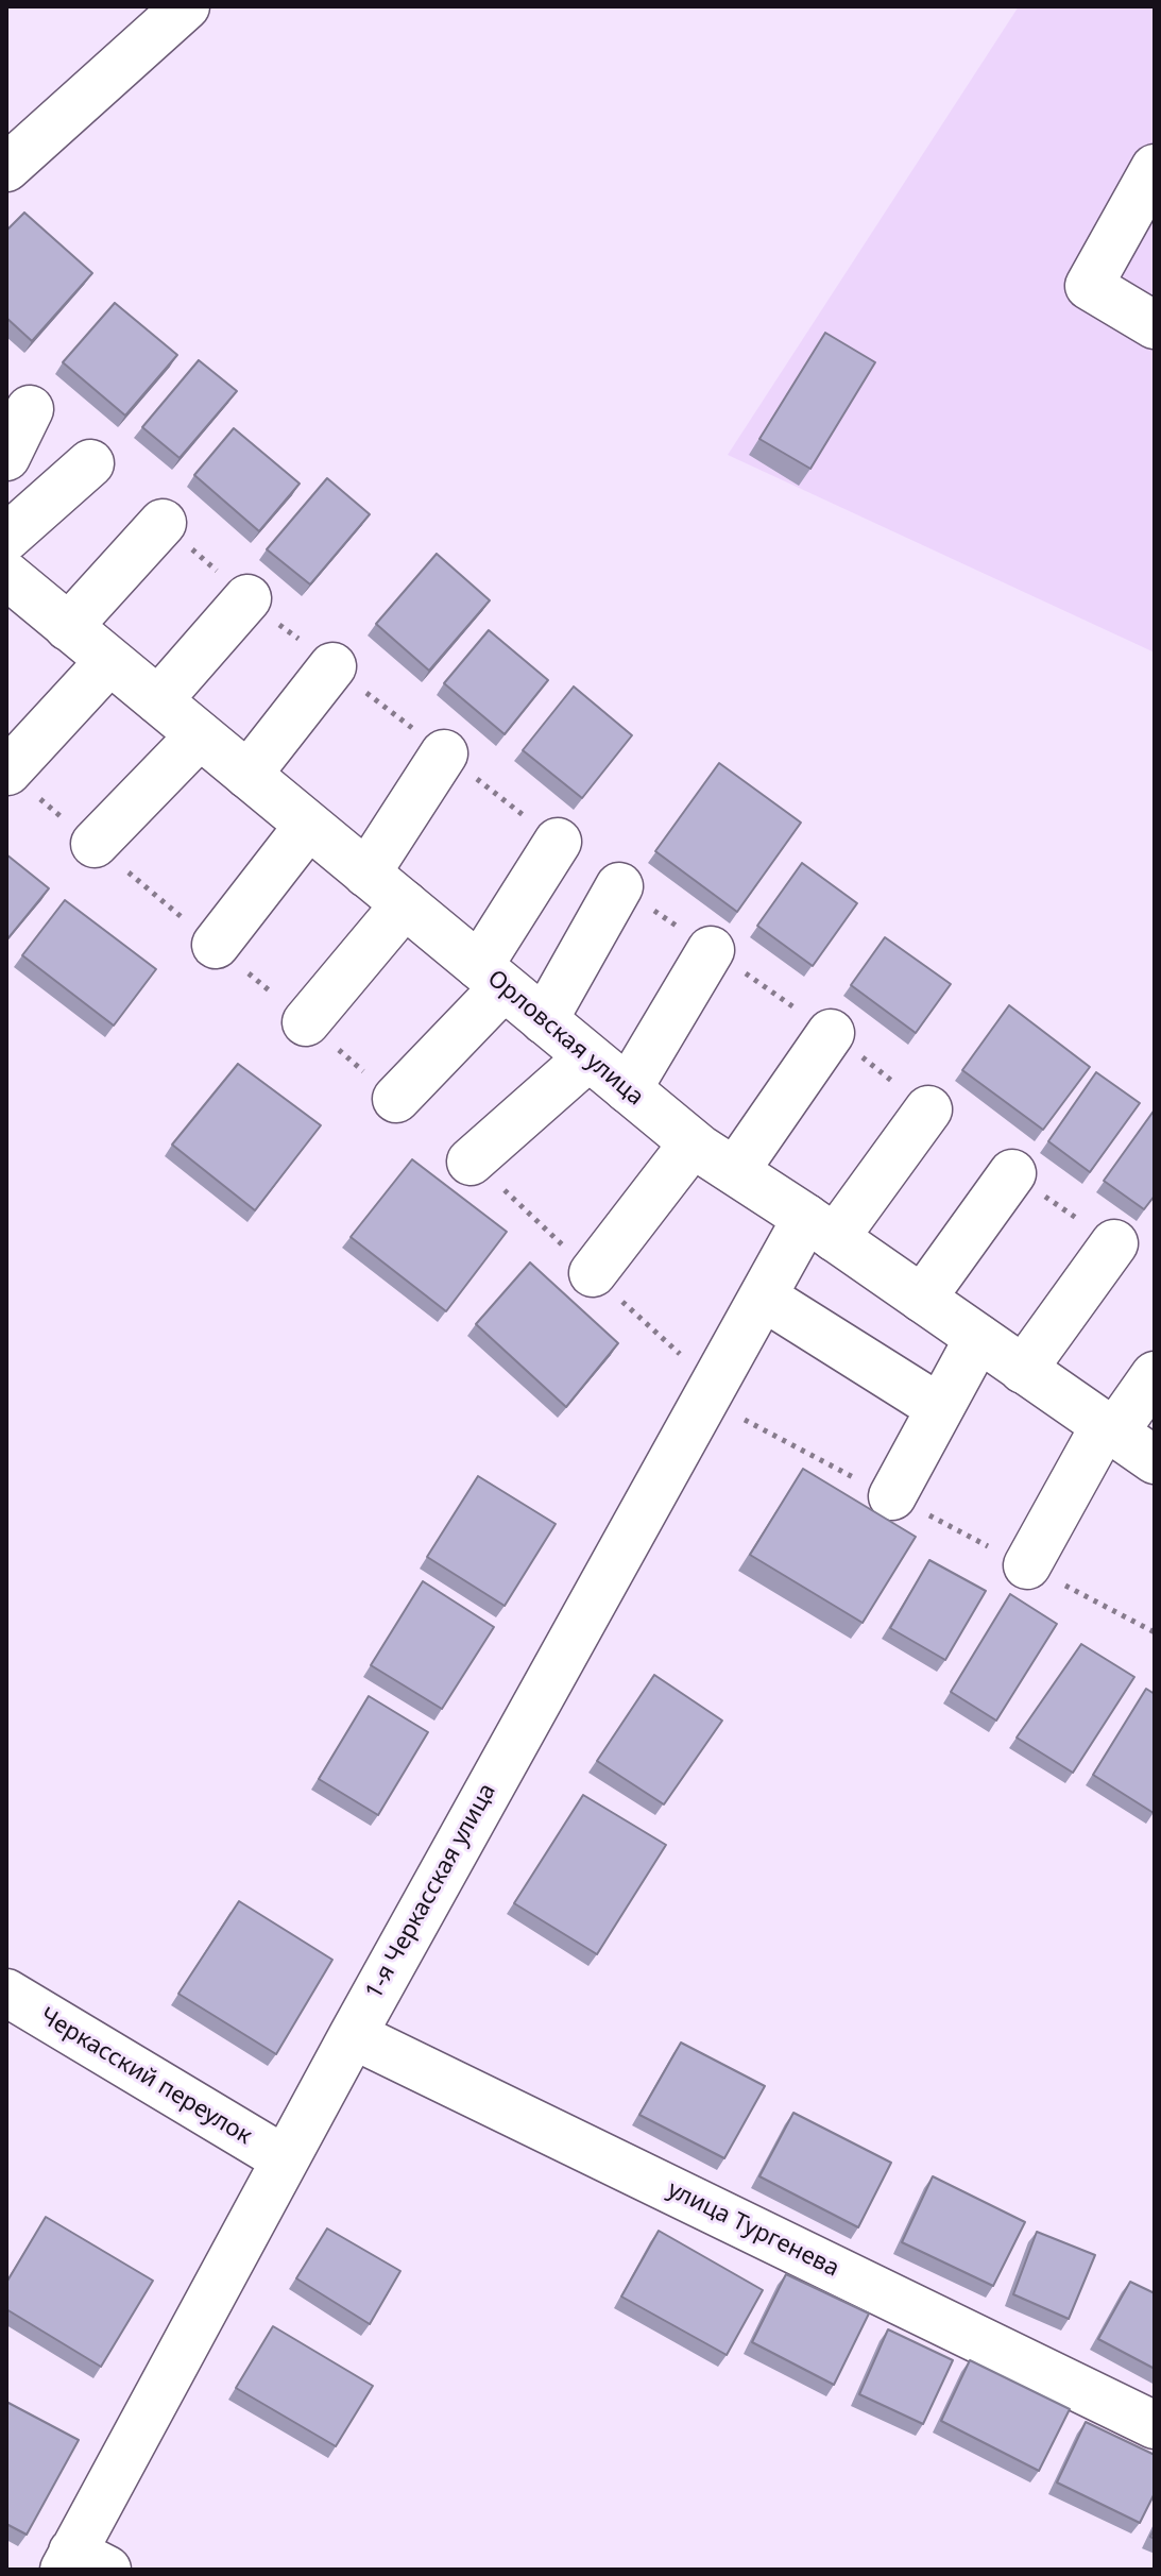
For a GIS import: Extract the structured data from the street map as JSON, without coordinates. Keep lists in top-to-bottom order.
{
  "streets": {
    "street": [
      "Орловская улица",
      "1-я Черкасская улица",
      "Черкасский переулок",
      "улица Тургенева"
    ]
  },
  "crossings": [
    ["Орловская улица", "1-я Черкасская улица"],
    ["1-я Черкасская улица", "Черкасский переулок"],
    ["1-я Черкасская улица", "улица Тургенева"]
  ]
}
